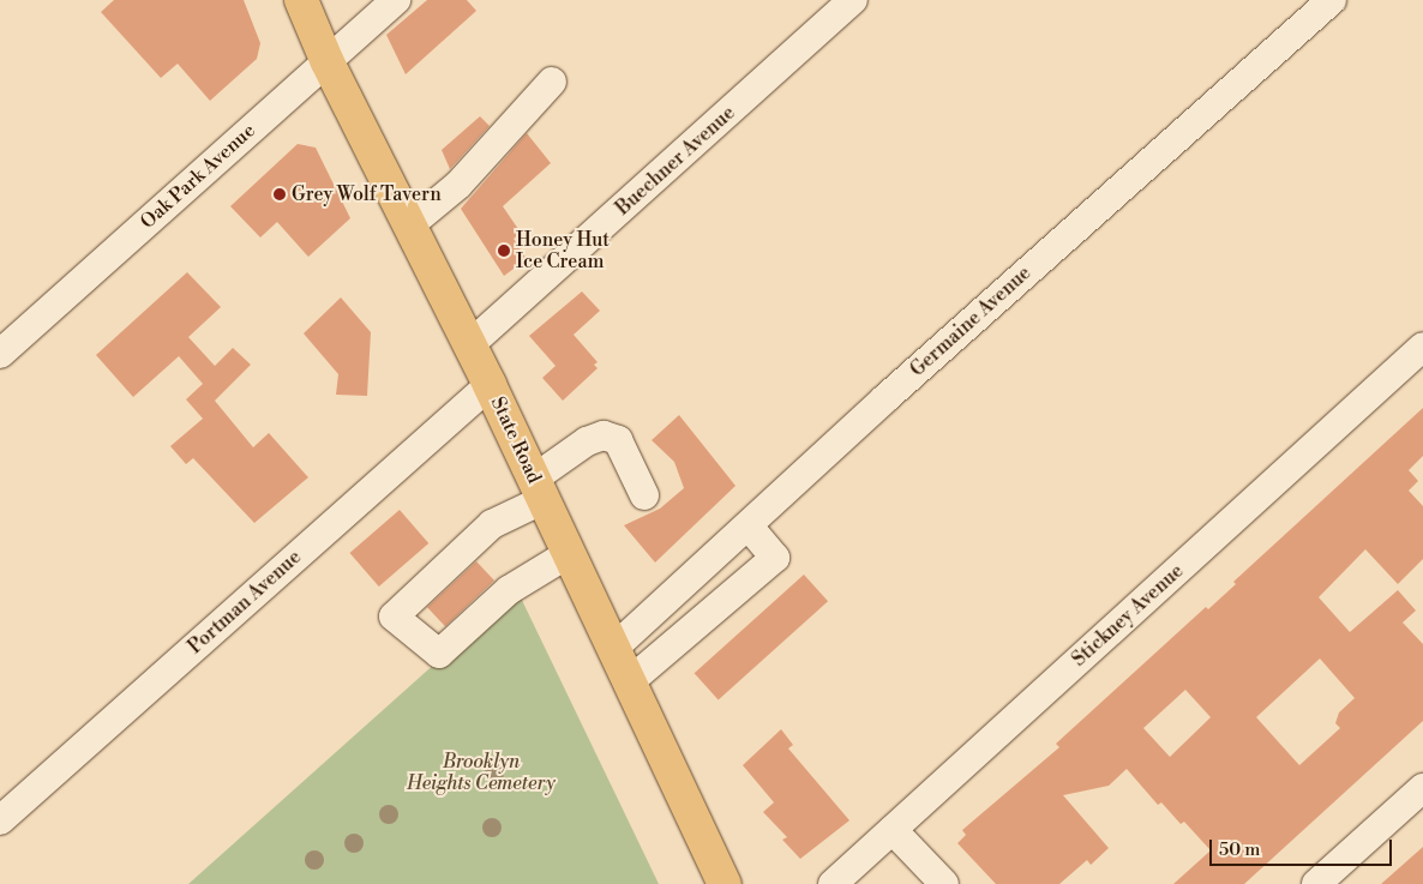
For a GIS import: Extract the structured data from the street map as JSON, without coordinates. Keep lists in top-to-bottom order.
{
  "streets": {
    "main road": ["State Road"],
    "street": [
      "Buechner Avenue",
      "Oak Park Avenue",
      "Germaine Avenue",
      "Portman Avenue",
      "Stickney Avenue"
    ]
  },
  "crossings": [
    ["Buechner Avenue", "State Road"],
    ["Oak Park Avenue", "State Road"],
    ["Germaine Avenue", "State Road"],
    ["State Road", "Portman Avenue"]
  ],
  "parks": ["Brooklyn Heights Cemetery"],
  "places": ["Grey Wolf Tavern", "Honey Hut Ice Cream"],
  "scale_bar": "50 m"
}
